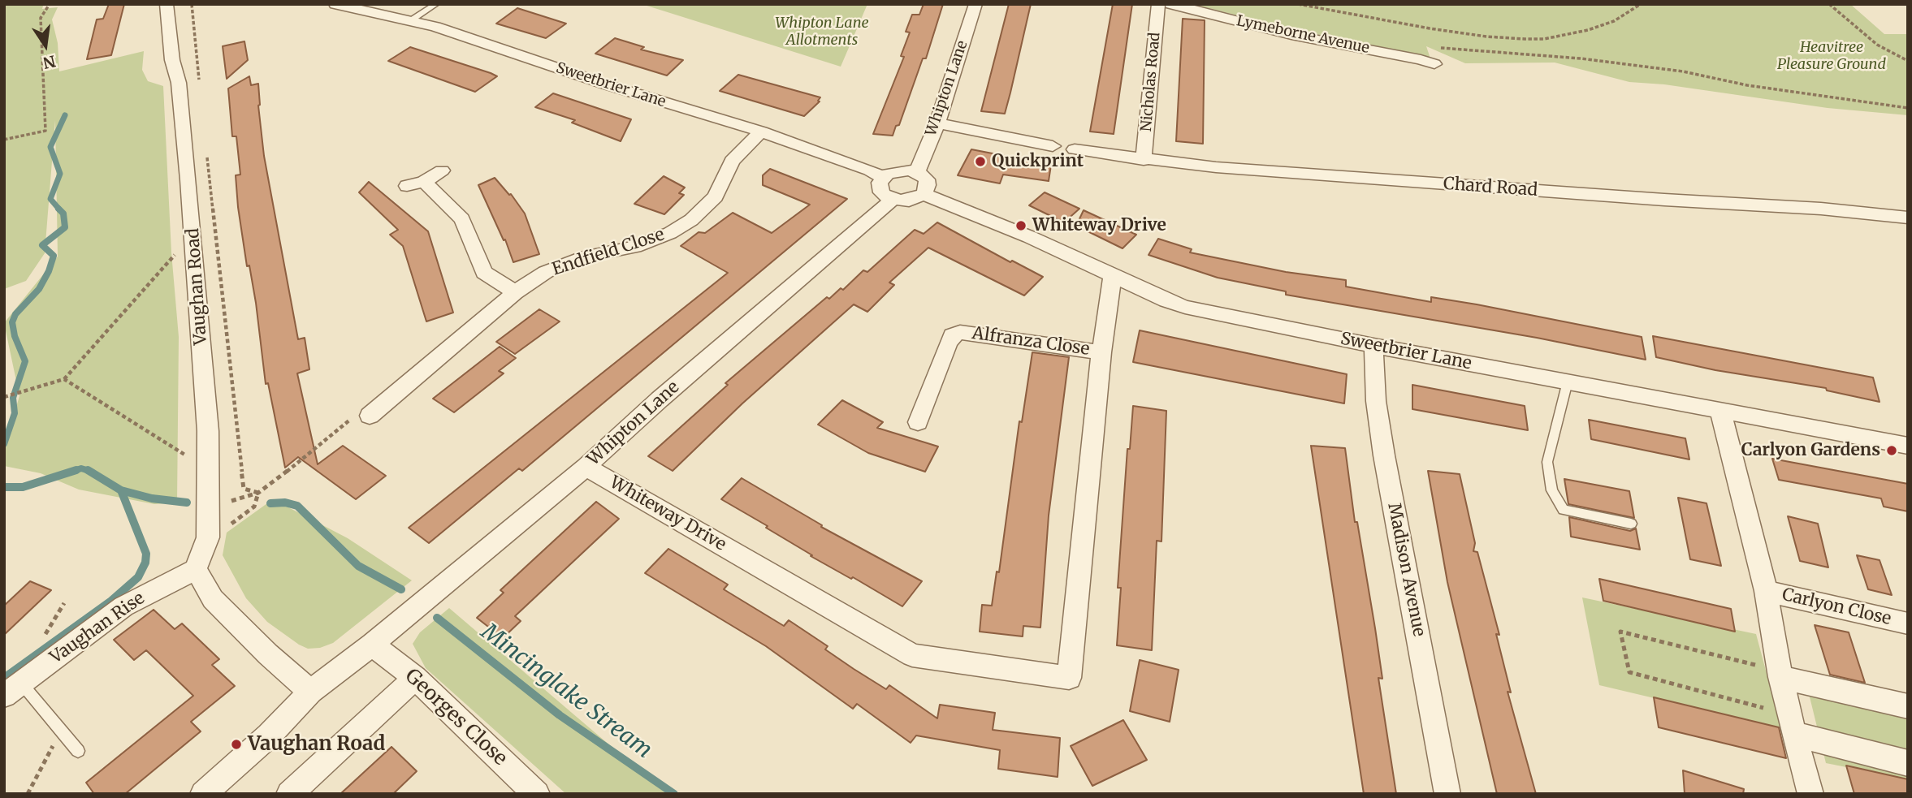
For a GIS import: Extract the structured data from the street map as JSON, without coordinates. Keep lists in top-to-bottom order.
{
  "streets": {
    "street": [
      "Lymeborne Avenue",
      "Nicholas Road",
      "Sweetbrier Lane",
      "Whipton Lane",
      "Chard Road",
      "Endfield Close",
      "Vaughan Road",
      "Alfranza Close",
      "Whiteway Drive",
      "Madison Avenue",
      "Carlyon Close",
      "Vaughan Rise",
      "Georges Close"
    ]
  },
  "crossings": [
    ["Nicholas Road", "Chard Road"],
    ["Sweetbrier Lane", "Whipton Lane"],
    ["Sweetbrier Lane", "Endfield Close"],
    ["Sweetbrier Lane", "Whiteway Drive"],
    ["Sweetbrier Lane", "Madison Avenue"],
    ["Whipton Lane", "Whiteway Drive"],
    ["Whipton Lane", "Georges Close"],
    ["Vaughan Road", "Vaughan Rise"],
    ["Alfranza Close", "Whiteway Drive"]
  ],
  "water": ["Mincinglake Stream"],
  "parks": ["Whipton Lane Allotments", "Heavitree Pleasure Ground"],
  "places": [
    "Quickprint",
    "Whiteway Drive",
    "Carlyon Gardens",
    "Vaughan Road"
  ],
  "north": "bottom"
}
